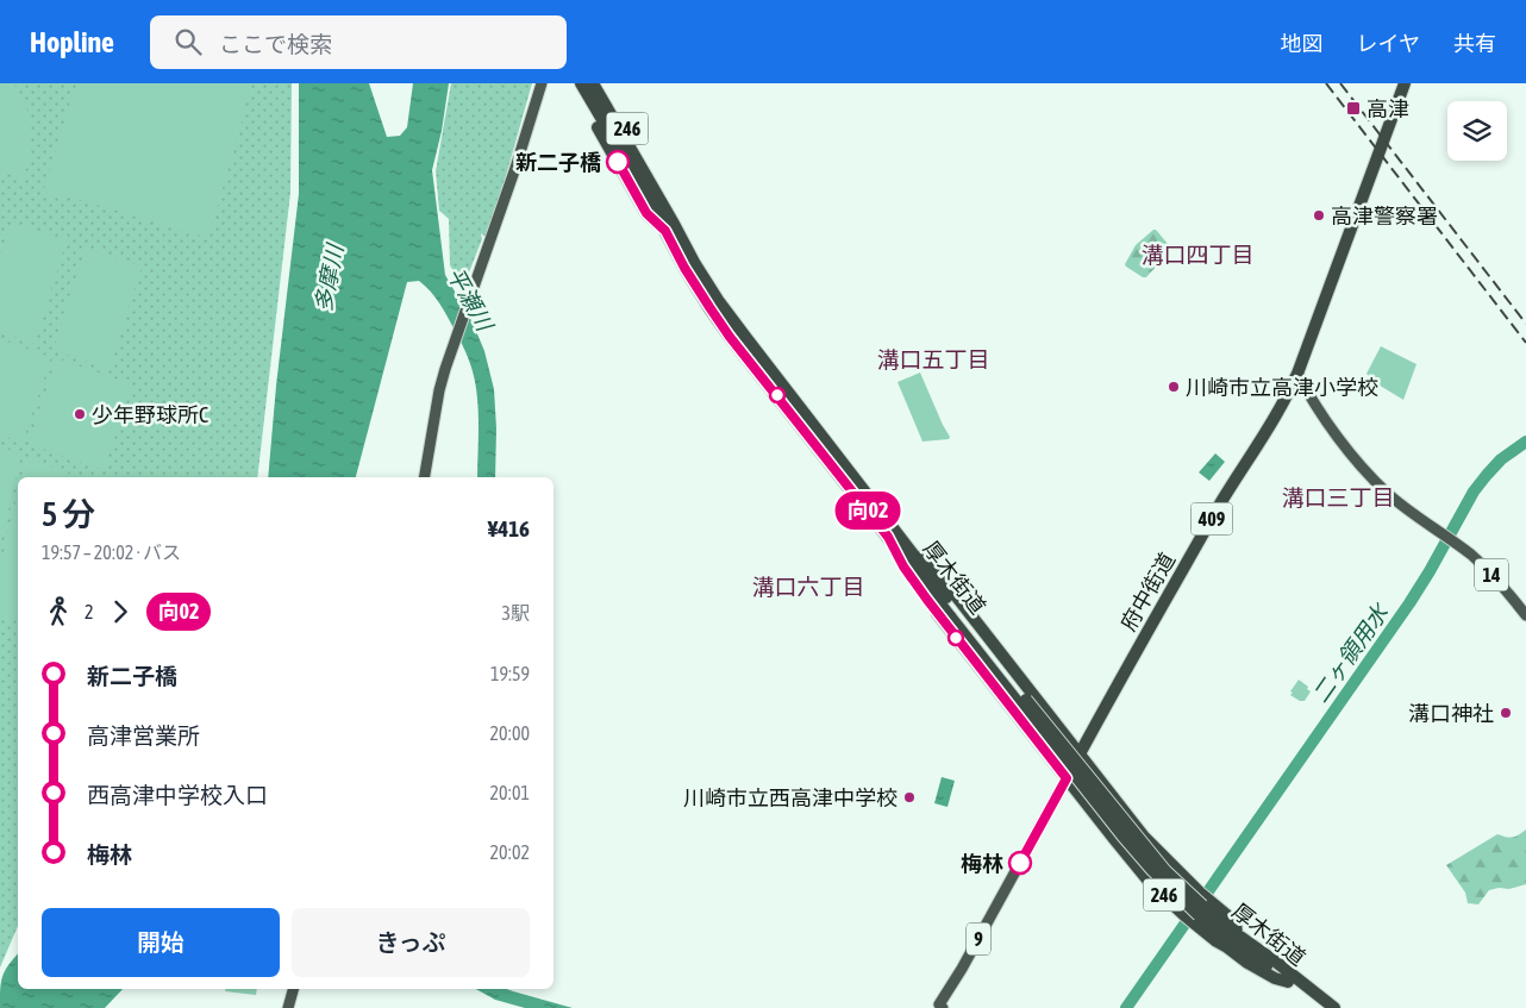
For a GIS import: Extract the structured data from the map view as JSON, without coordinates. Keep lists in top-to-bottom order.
{
  "streets": {
    "highway": [
      "246",
      "409",
      "厚木街道",
      "府中街道"
    ],
    "main road": ["14", "9"]
  },
  "crossings": [
    ["246", "厚木街道"],
    ["246", "府中街道"],
    ["14", "府中街道"]
  ],
  "districts": [
    "溝口四丁目",
    "溝口五丁目",
    "溝口三丁目",
    "溝口六丁目"
  ],
  "water": ["多摩川", "平瀬川", "二ヶ領用水"],
  "places": {
    "transit": ["高津"],
    "other": [
      "新二子橋",
      "高津警察署",
      "川崎市立高津小学校",
      "少年野球所C",
      "溝口神社",
      "川崎市立西高津中学校",
      "梅林"
    ]
  },
  "lines": ["bus line 向02"],
  "page": {
    "header": "Hopline",
    "search": "ここで検索",
    "nav": ["地図", "レイヤ", "共有"],
    "on_map": "向02",
    "heading": ["5 分", "19:57 – 20:02 · バス", "¥416"],
    "legs": ["2", "向02", "3駅"],
    "list": [
      {
        "name": "新二子橋",
        "value": "19:59"
      },
      {
        "name": "高津営業所",
        "value": "20:00"
      },
      {
        "name": "西高津中学校入口",
        "value": "20:01"
      },
      {
        "name": "梅林",
        "value": "20:02"
      }
    ],
    "buttons": ["開始", "きっぷ"]
  }
}
